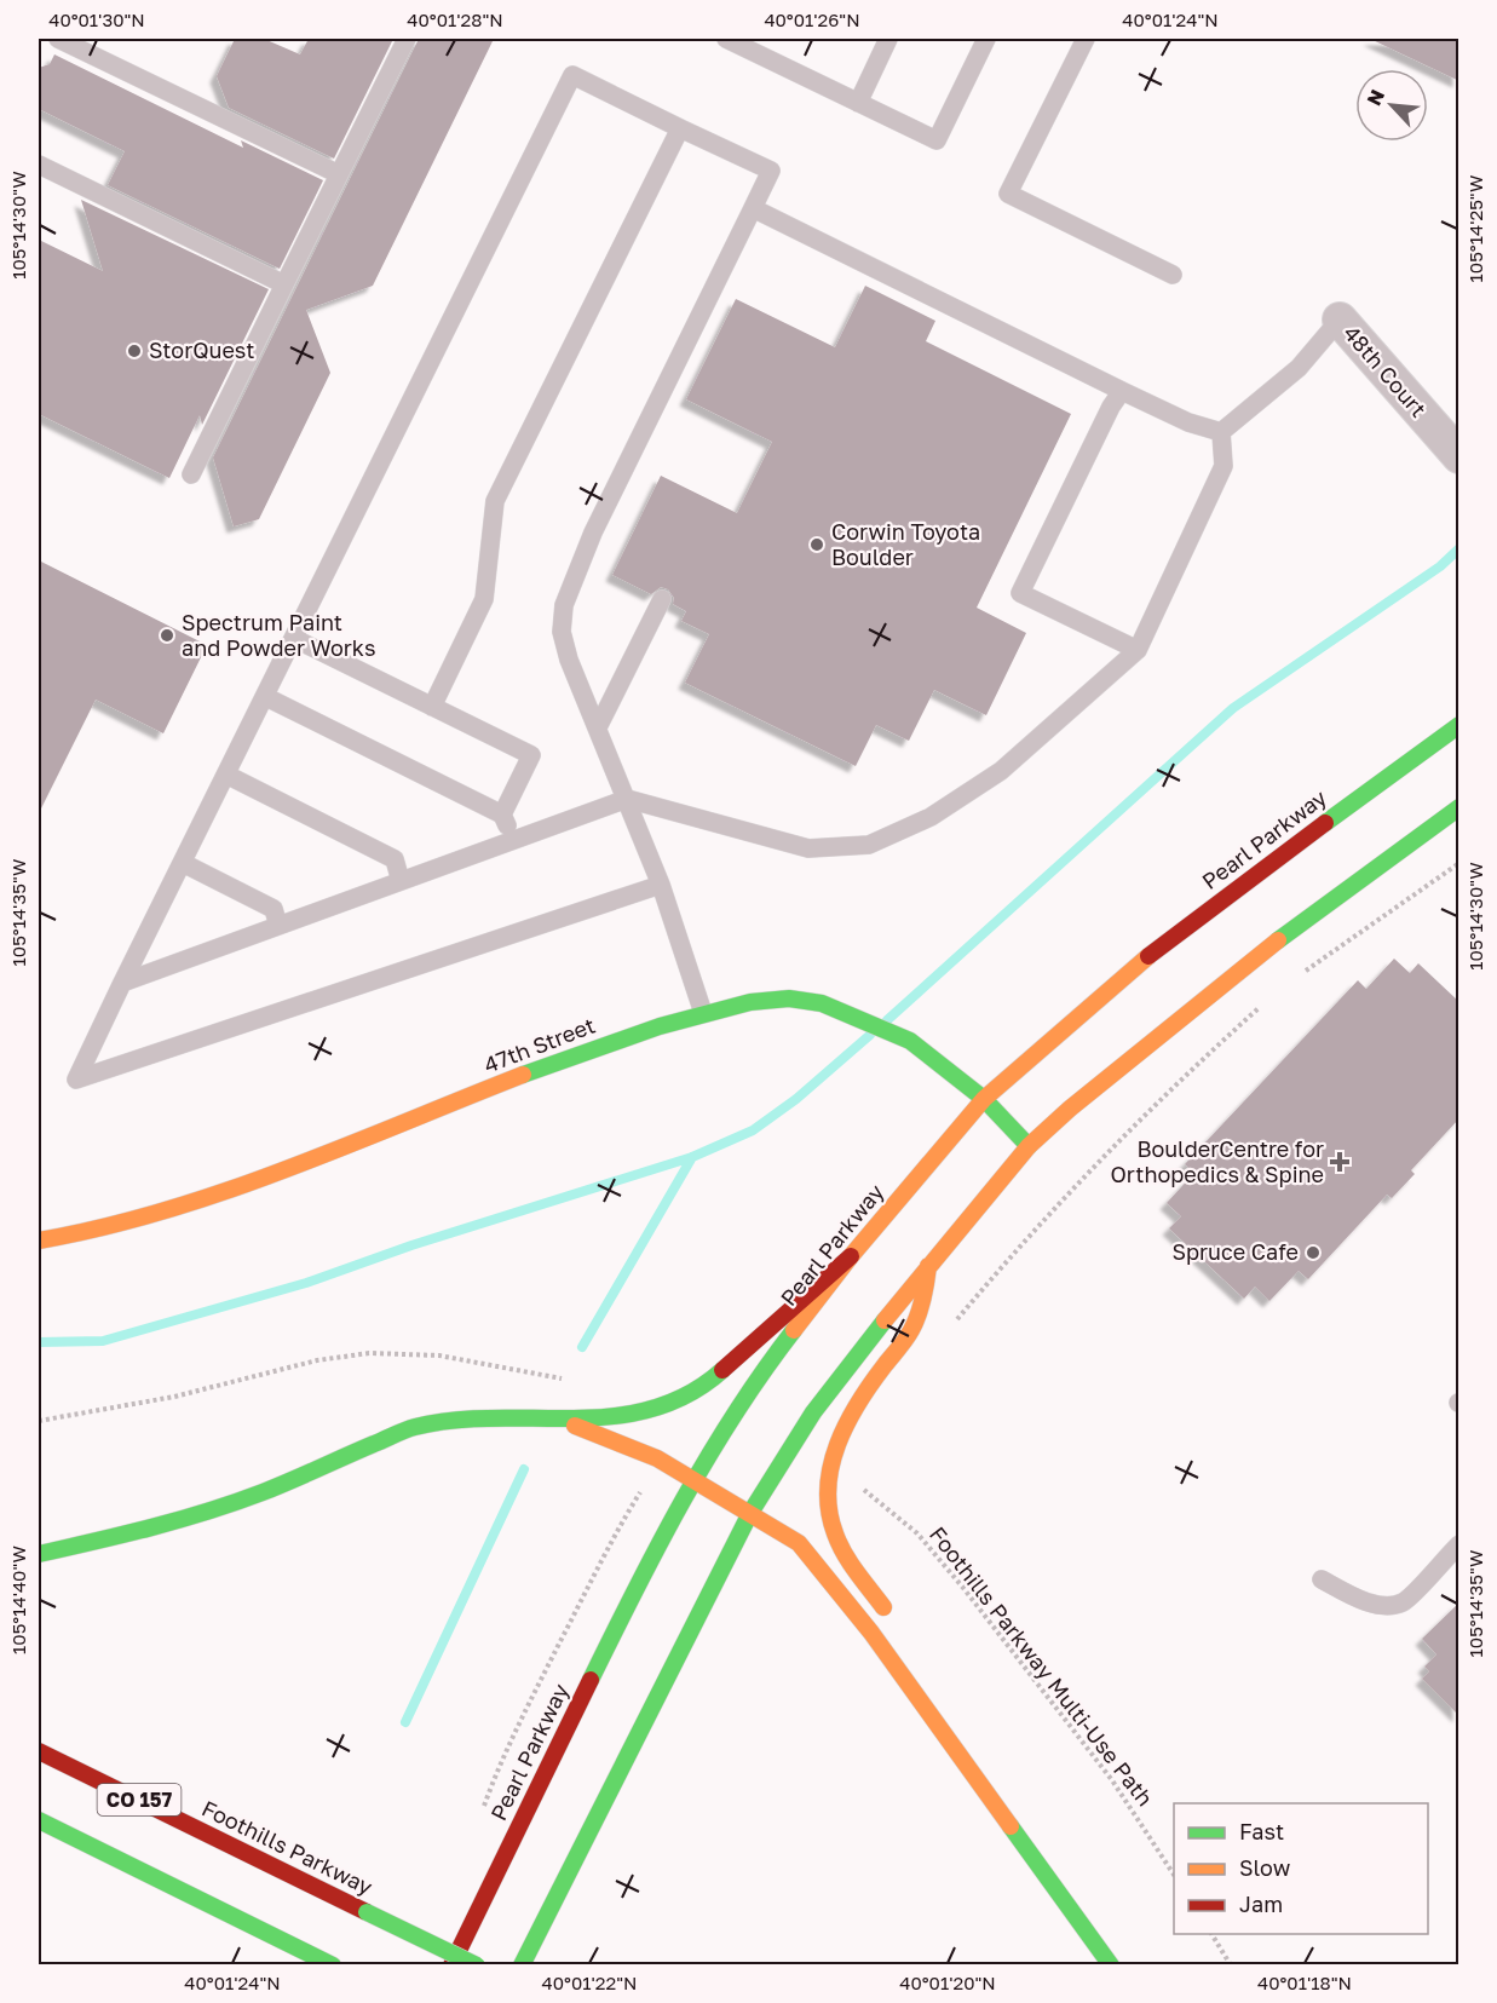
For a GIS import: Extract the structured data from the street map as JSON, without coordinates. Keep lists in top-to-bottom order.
{
  "streets": {
    "main road": [
      "Pearl Parkway",
      "47th Street",
      "CO 157",
      "Foothills Parkway"
    ],
    "street": ["48th Court"],
    "path": ["Foothills Parkway Multi-Use Path"]
  },
  "crossings": [
    ["Pearl Parkway", "47th Street"]
  ],
  "places": {
    "other": [
      "StorQuest",
      "Corwin Toyota Boulder",
      "Spectrum Paint and Powder Works",
      "Spruce Cafe"
    ],
    "health": ["BoulderCentre for Orthopedics & Spine"]
  },
  "legend": ["Fast", "Slow", "Jam"],
  "north": "top left",
  "coordinates": [
    "40°01'30\"N",
    "40°01'28\"N",
    "40°01'26\"N",
    "40°01'24\"N",
    "105°14'30\"W",
    "105°14'25\"W",
    "105°14'35\"W",
    "105°14'40\"W",
    "40°01'22\"N",
    "40°01'20\"N",
    "40°01'18\"N"
  ]
}
